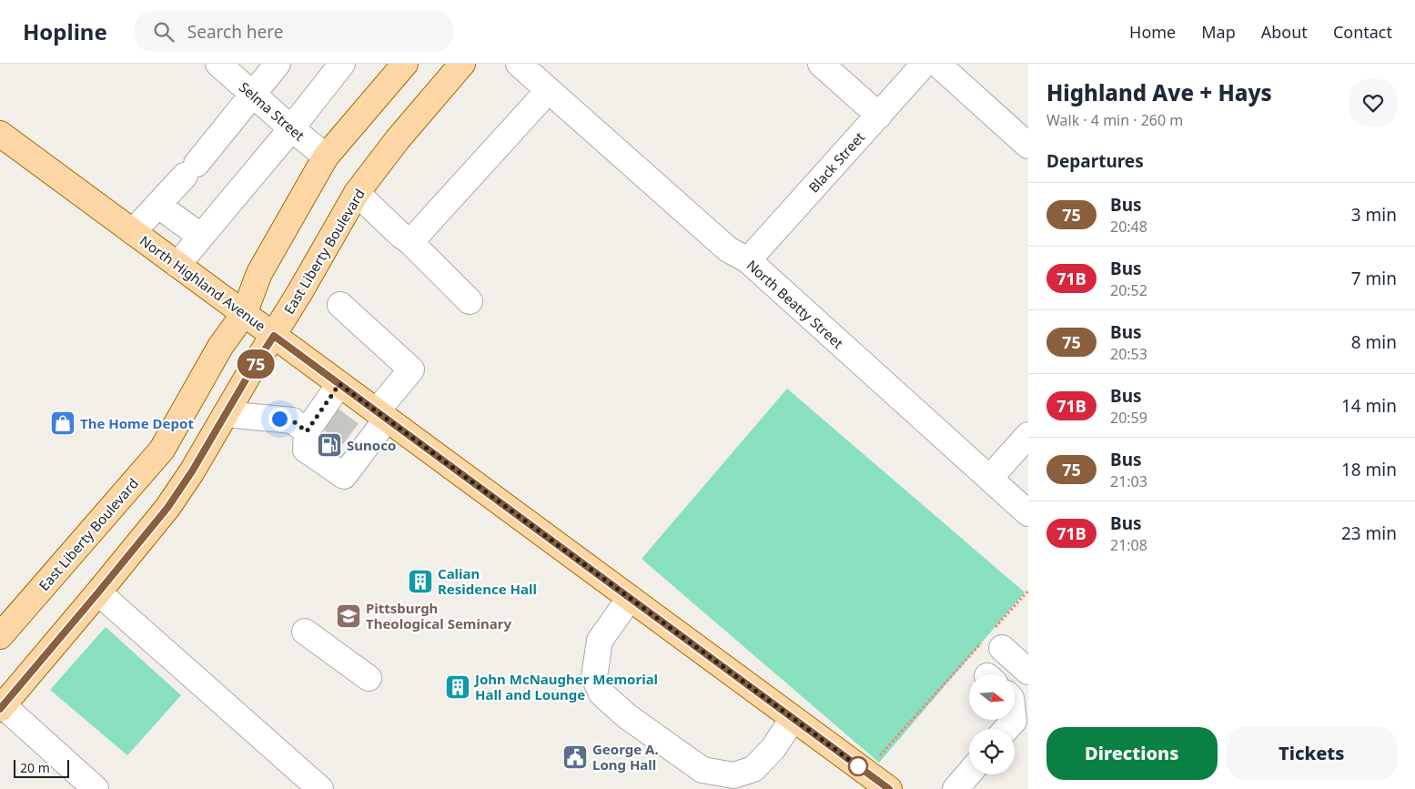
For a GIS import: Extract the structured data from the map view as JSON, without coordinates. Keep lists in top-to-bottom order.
{
  "streets": {
    "main road": ["East Liberty Boulevard", "North Highland Avenue"],
    "street": ["Selma Street", "Black Street", "North Beatty Street"]
  },
  "crossings": [
    ["Selma Street", "East Liberty Boulevard"],
    ["Black Street", "North Beatty Street"],
    ["East Liberty Boulevard", "North Highland Avenue"]
  ],
  "places": {
    "shop": ["The Home Depot"],
    "fuel station": ["Sunoco"],
    "building": ["Calian Residence Hall", "John McNaugher Memorial Hall and Lounge"],
    "school or university": ["Pittsburgh Theological Seminary"],
    "public building": ["George A. Long Hall"]
  },
  "lines": ["bus line 75"],
  "scale_bar": "20 m",
  "north": "right",
  "page": {
    "header": "Hopline",
    "search": "Search here",
    "nav": [
      "Home",
      "Map",
      "About",
      "Contact"
    ],
    "on_map": "75",
    "heading": [
      ["Highland Ave + Hays", "Walk · 4 min · 260 m"],
      "Departures"
    ],
    "list": [
      {
        "mark": "75",
        "name": "Bus",
        "note": "20:48",
        "value": "3 min"
      },
      {
        "mark": "71B",
        "name": "Bus",
        "note": "20:52",
        "value": "7 min"
      },
      {
        "mark": "75",
        "name": "Bus",
        "note": "20:53",
        "value": "8 min"
      },
      {
        "mark": "71B",
        "name": "Bus",
        "note": "20:59",
        "value": "14 min"
      },
      {
        "mark": "75",
        "name": "Bus",
        "note": "21:03",
        "value": "18 min"
      },
      {
        "mark": "71B",
        "name": "Bus",
        "note": "21:08",
        "value": "23 min"
      }
    ],
    "buttons": ["Directions", "Tickets"],
    "scale": "20 m"
  }
}
